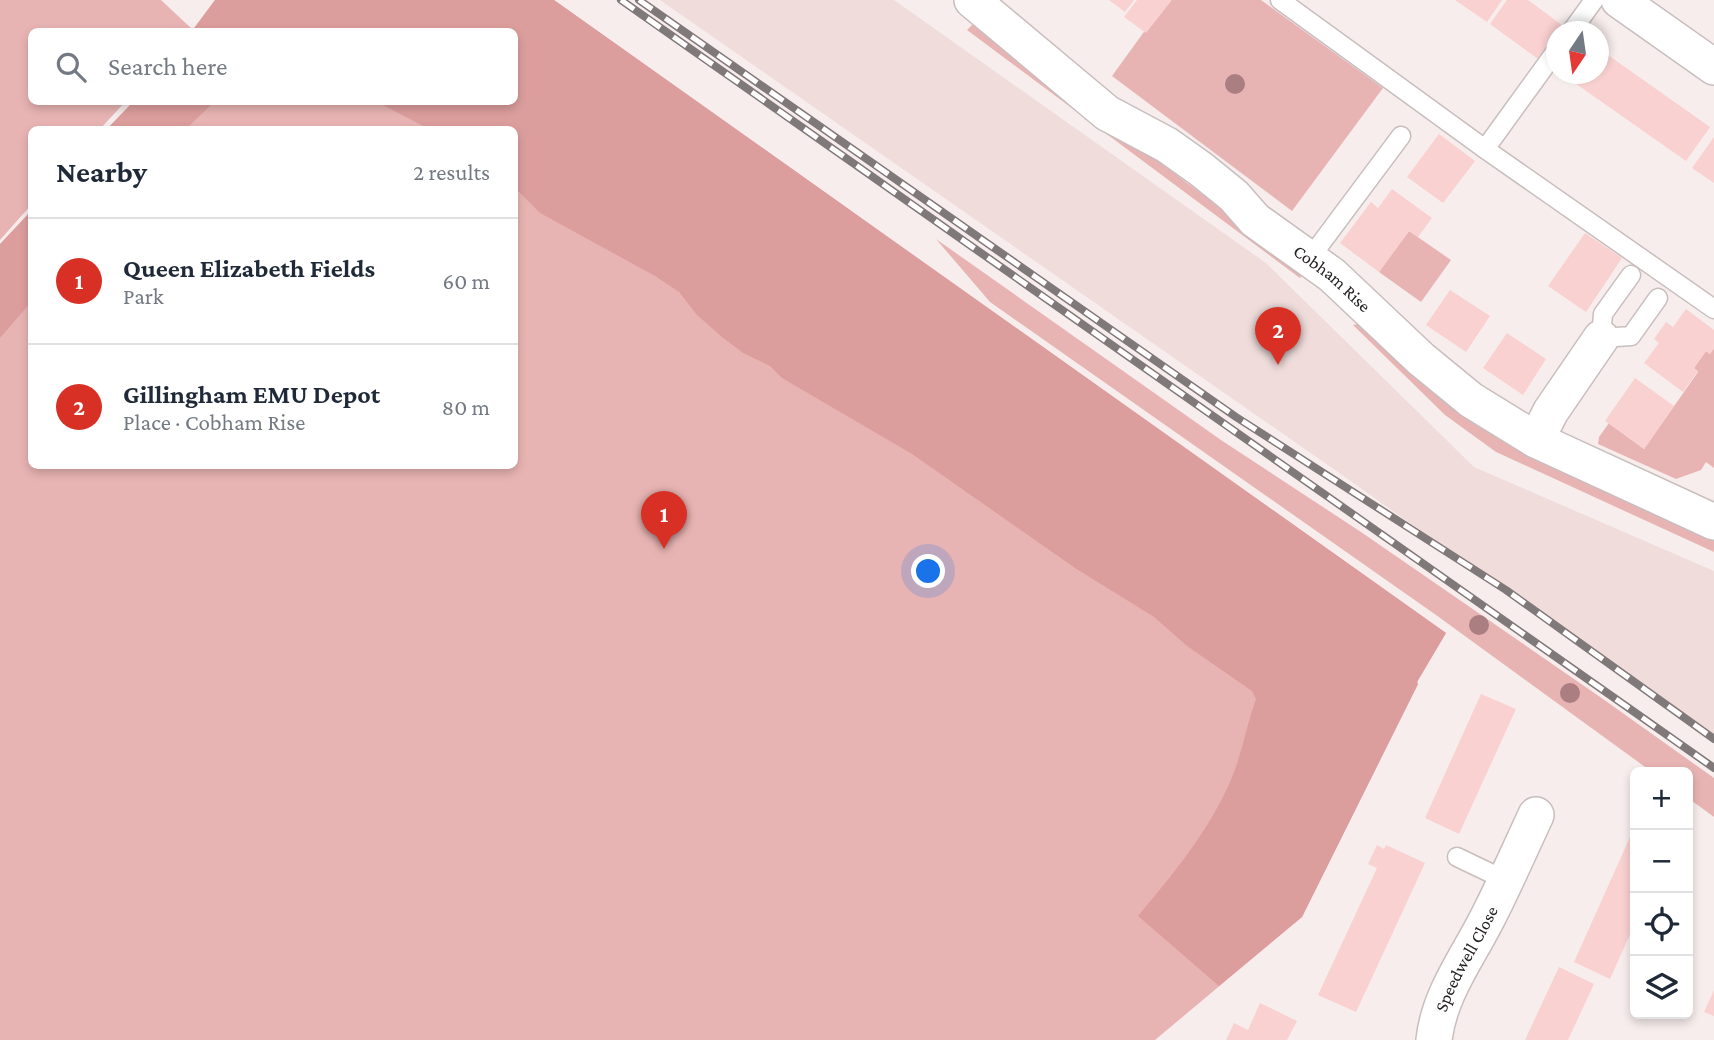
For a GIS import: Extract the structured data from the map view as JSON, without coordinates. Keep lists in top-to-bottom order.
{
  "streets": {
    "street": ["Cobham Rise", "Speedwell Close"]
  },
  "north": "bottom",
  "page": {
    "search": "Search here",
    "heading": ["Nearby", "2 results"],
    "list": [
      {
        "mark": "1",
        "name": "Queen Elizabeth Fields",
        "note": "Park",
        "value": "60 m"
      },
      {
        "mark": "2",
        "name": "Gillingham EMU Depot",
        "note": "Place · Cobham Rise",
        "value": "80 m"
      }
    ],
    "pins": ["2", "1"],
    "map_buttons": ["+", "−"]
  }
}
